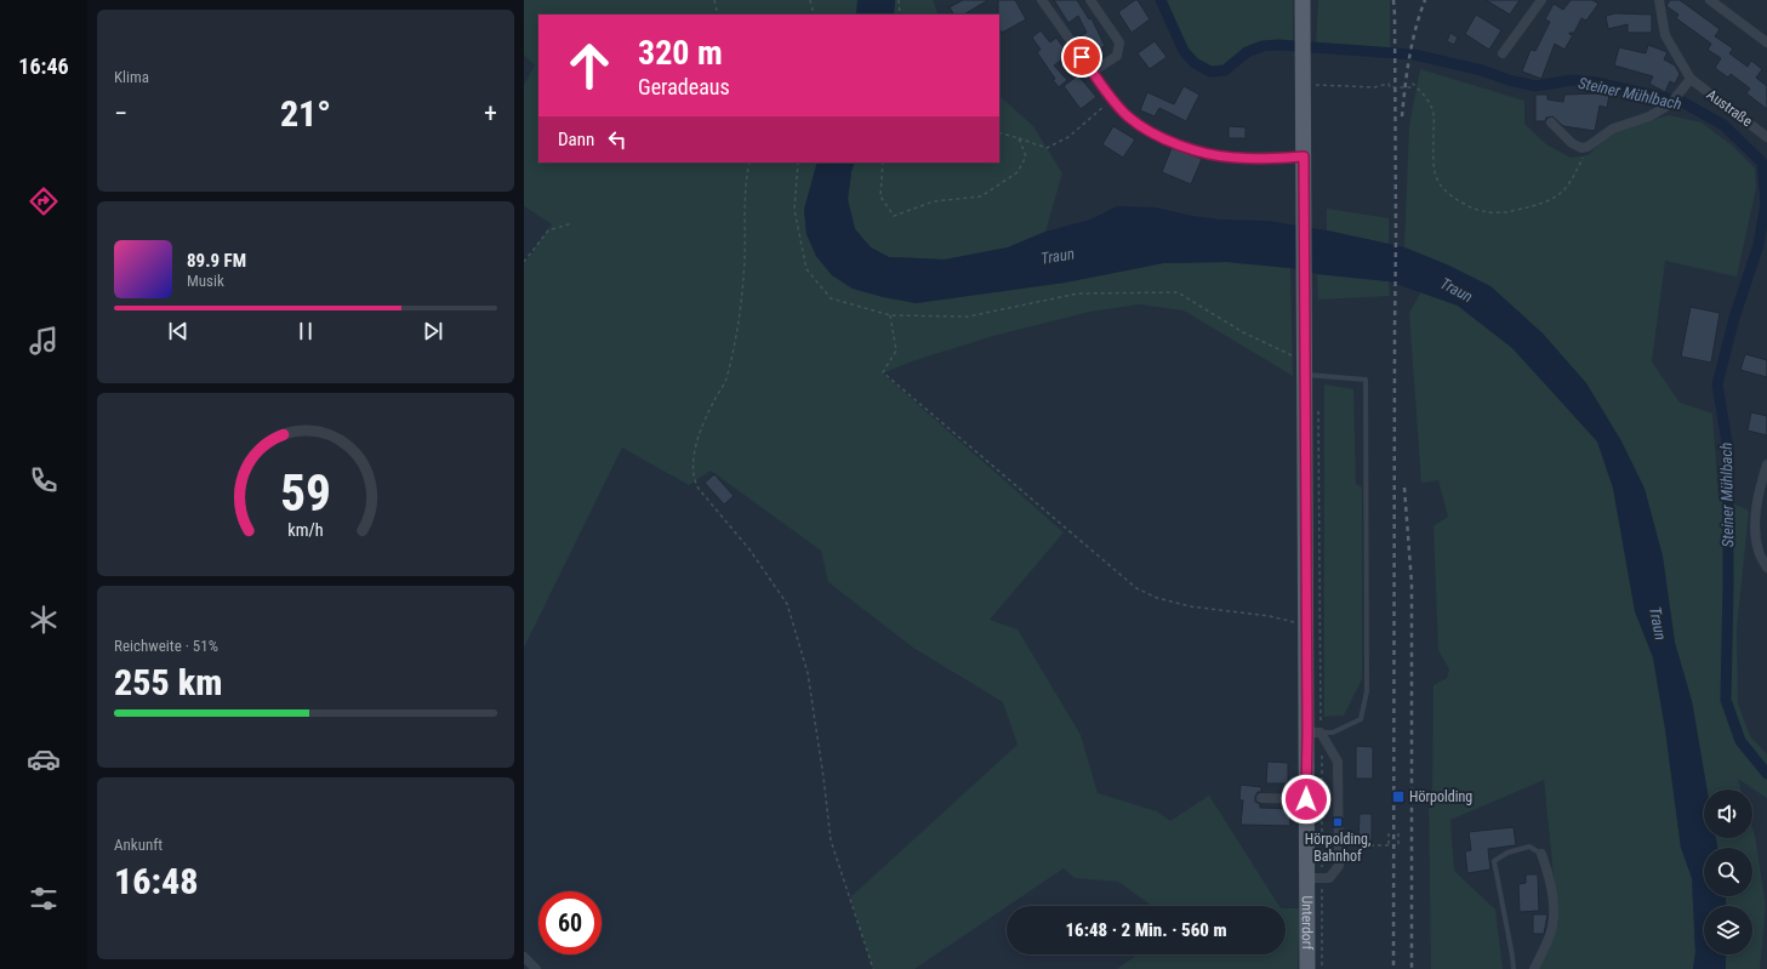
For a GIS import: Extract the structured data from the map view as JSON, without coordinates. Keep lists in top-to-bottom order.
{
  "streets": {
    "main road": ["Unterdorf"],
    "street": ["Austraße"]
  },
  "water": ["Steiner Mühlbach", "Traun"],
  "places": {
    "transit": ["Hörpolding", "Hörpolding, Bahnhof"]
  },
  "page": {
    "tabs": "16:46",
    "tile": [
      "Klima",
      ["Reichweite · 51%", "255 km"],
      ["Ankunft", "16:48"]
    ],
    "turn": ["320 m", "Geradeaus"],
    "heat": ["−", "21°", "+"],
    "then": "Dann",
    "song": ["89.9 FM", "Musik"],
    "limit": "60",
    "trip": "16:48 · 2 Min. · 560 m",
    "gauge": ["59", "km/h"]
  }
}
